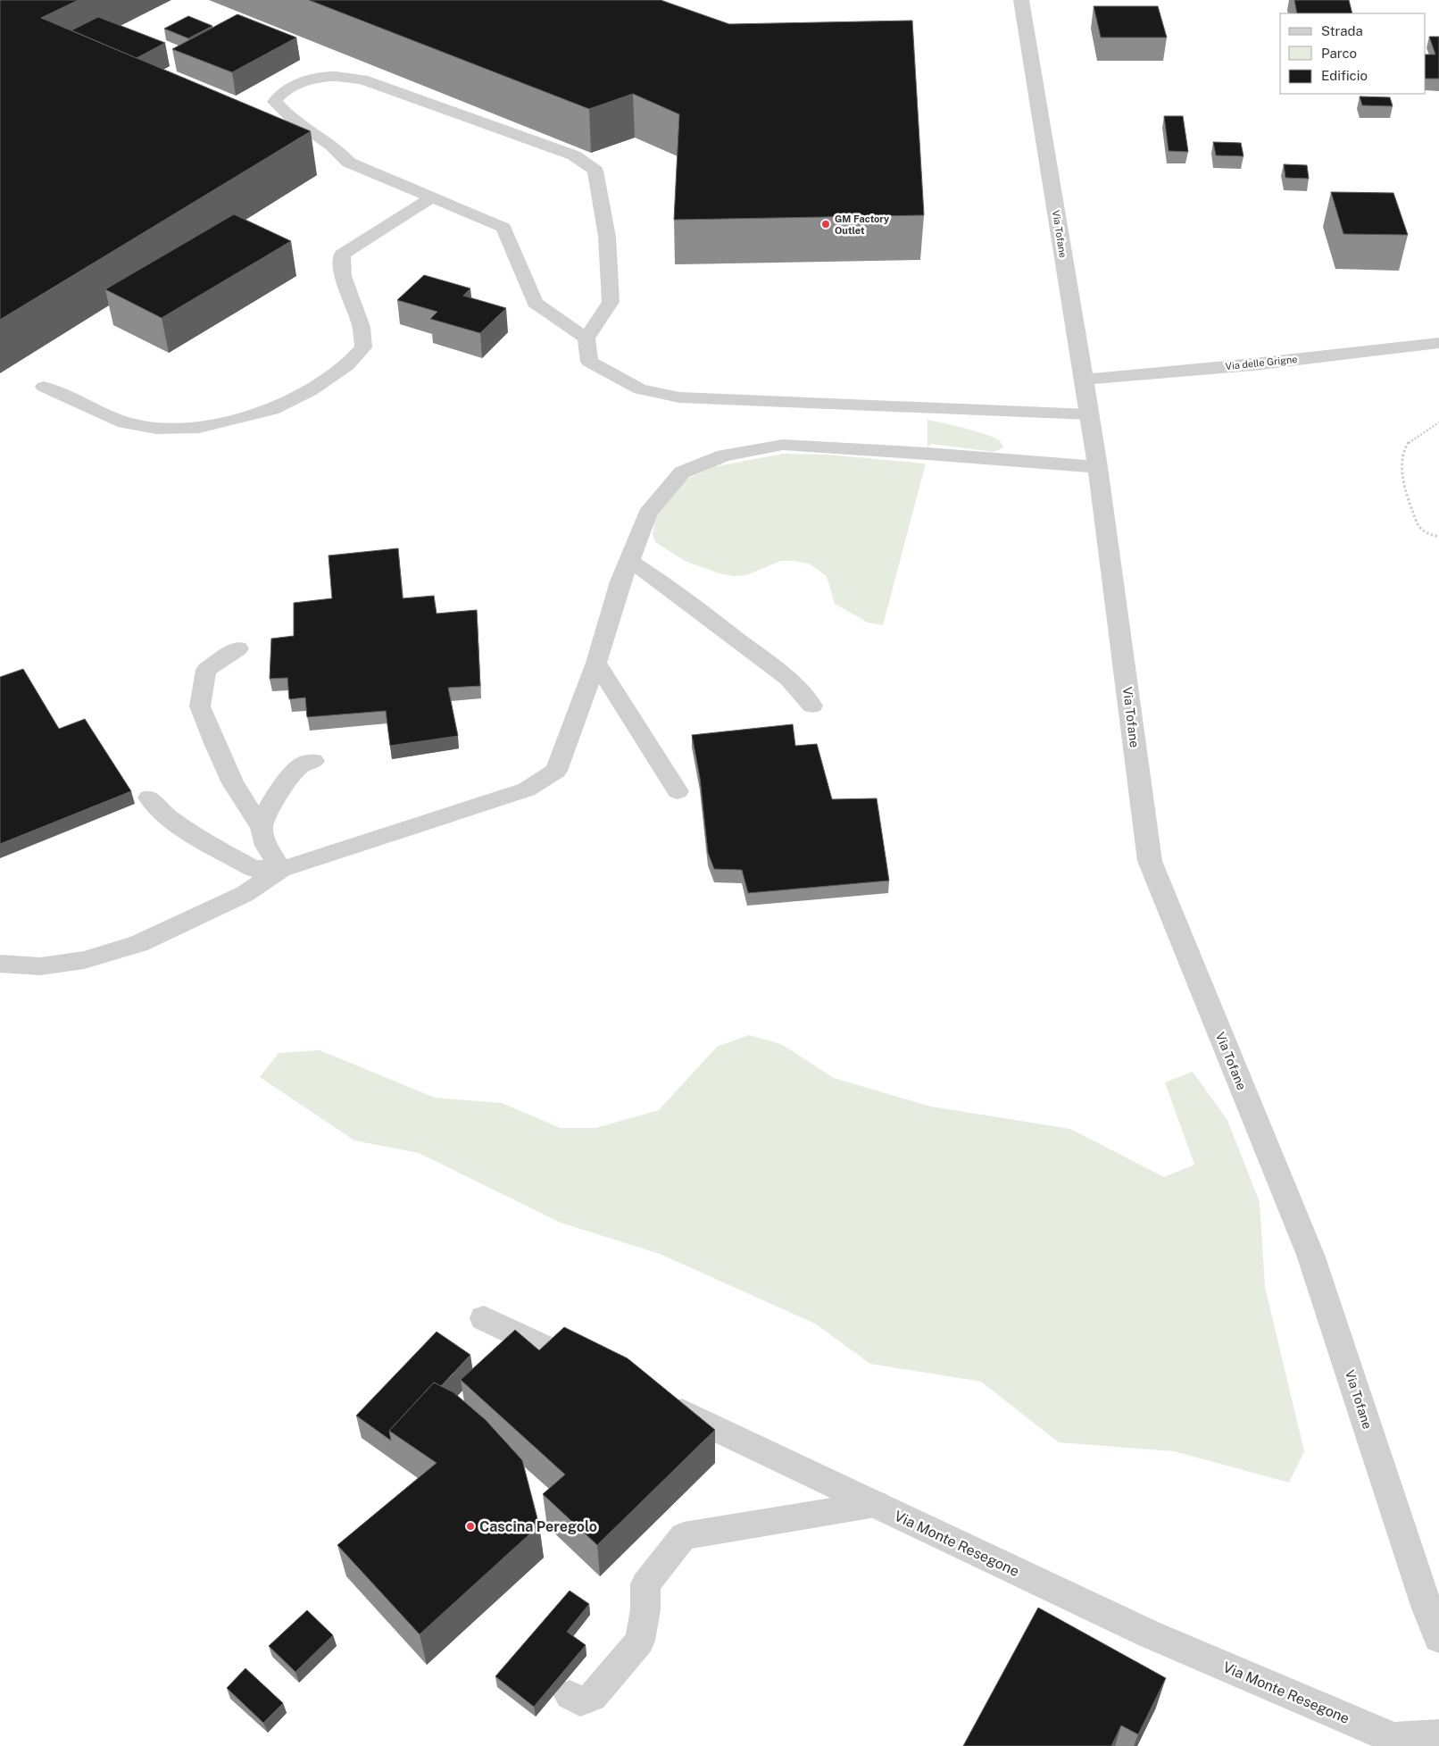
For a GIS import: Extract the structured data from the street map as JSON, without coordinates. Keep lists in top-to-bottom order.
{
  "streets": {
    "street": ["Via Tofane", "Via delle Grigne", "Via Monte Resegone"]
  },
  "crossings": [
    ["Via Tofane", "Via delle Grigne"]
  ],
  "places": ["GM Factory Outlet", "Cascina Peregolo"],
  "legend": ["Strada", "Parco", "Edificio"]
}
